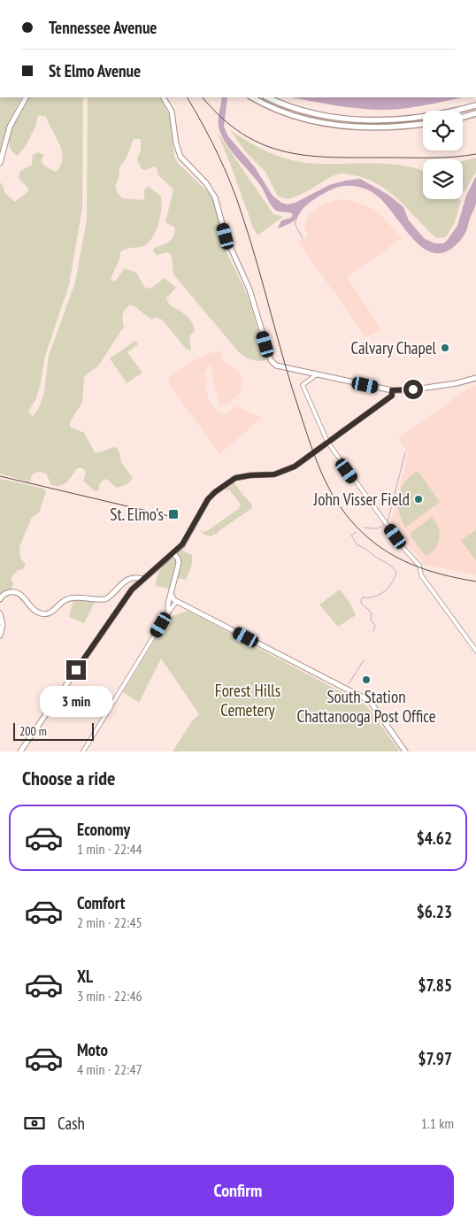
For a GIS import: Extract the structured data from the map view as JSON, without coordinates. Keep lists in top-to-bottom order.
{
  "parks": ["Forest Hills Cemetery"],
  "places": {
    "other": ["Calvary Chapel", "John Visser Field", "South Station Chattanooga Post Office"],
    "transit": ["St. Elmo's"]
  },
  "scale_bar": "200 m",
  "page": {
    "banner": ["Tennessee Avenue", "St Elmo Avenue"],
    "bubble": "3 min",
    "scale": "200 m",
    "heading": "Choose a ride",
    "list": [
      {
        "name": "Economy",
        "note": "1 min · 22:44",
        "value": "$4.62"
      },
      {
        "name": "Comfort",
        "note": "2 min · 22:45",
        "value": "$6.23"
      },
      {
        "name": "XL",
        "note": "3 min · 22:46",
        "value": "$7.85"
      },
      {
        "name": "Moto",
        "note": "4 min · 22:47",
        "value": "$7.97"
      }
    ],
    "pay": ["Cash", "1.1 km"],
    "buttons": "Confirm"
  }
}
